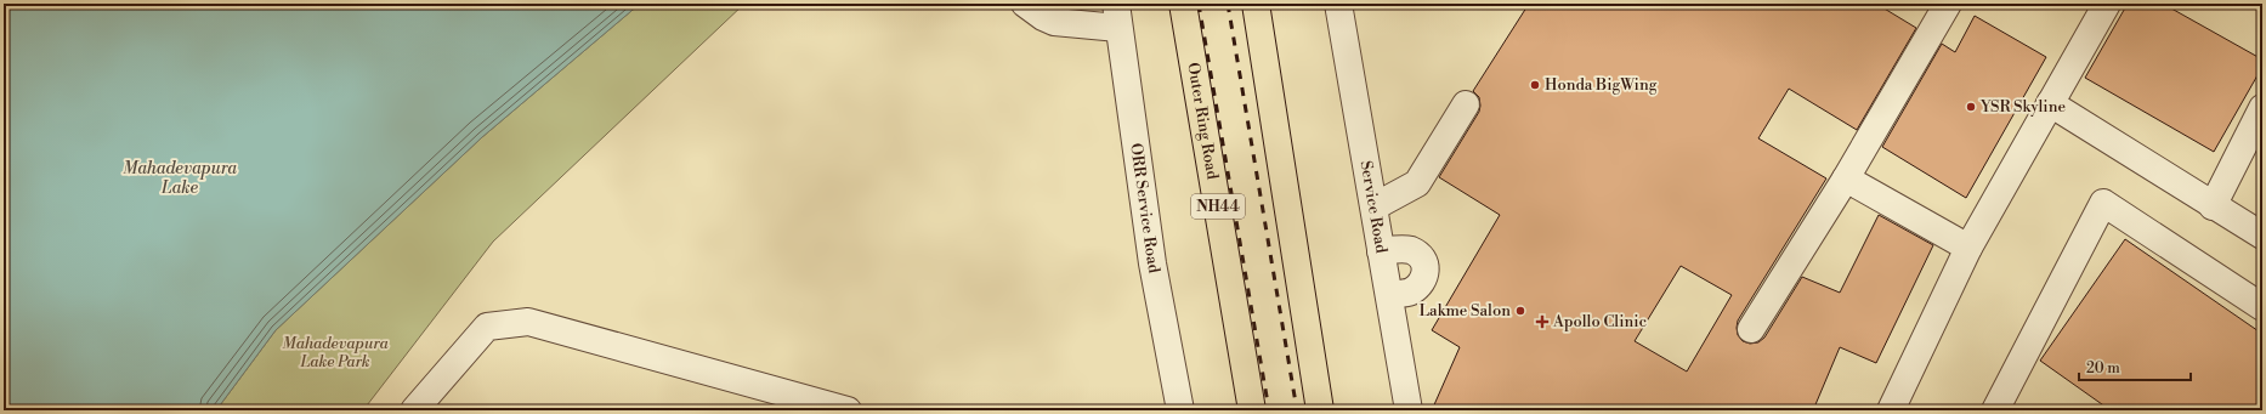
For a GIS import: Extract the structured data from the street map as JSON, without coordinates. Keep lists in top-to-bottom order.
{
  "streets": {
    "highway": ["Outer Ring Road", "NH44"],
    "street": ["Service Road", "ORR Service Road"]
  },
  "water": ["Mahadevapura Lake"],
  "parks": ["Mahadevapura Lake Park"],
  "places": {
    "other": ["Honda BigWing", "YSR Skyline", "Lakme Salon"],
    "health": ["Apollo Clinic"]
  },
  "scale_bar": "20 m"
}
